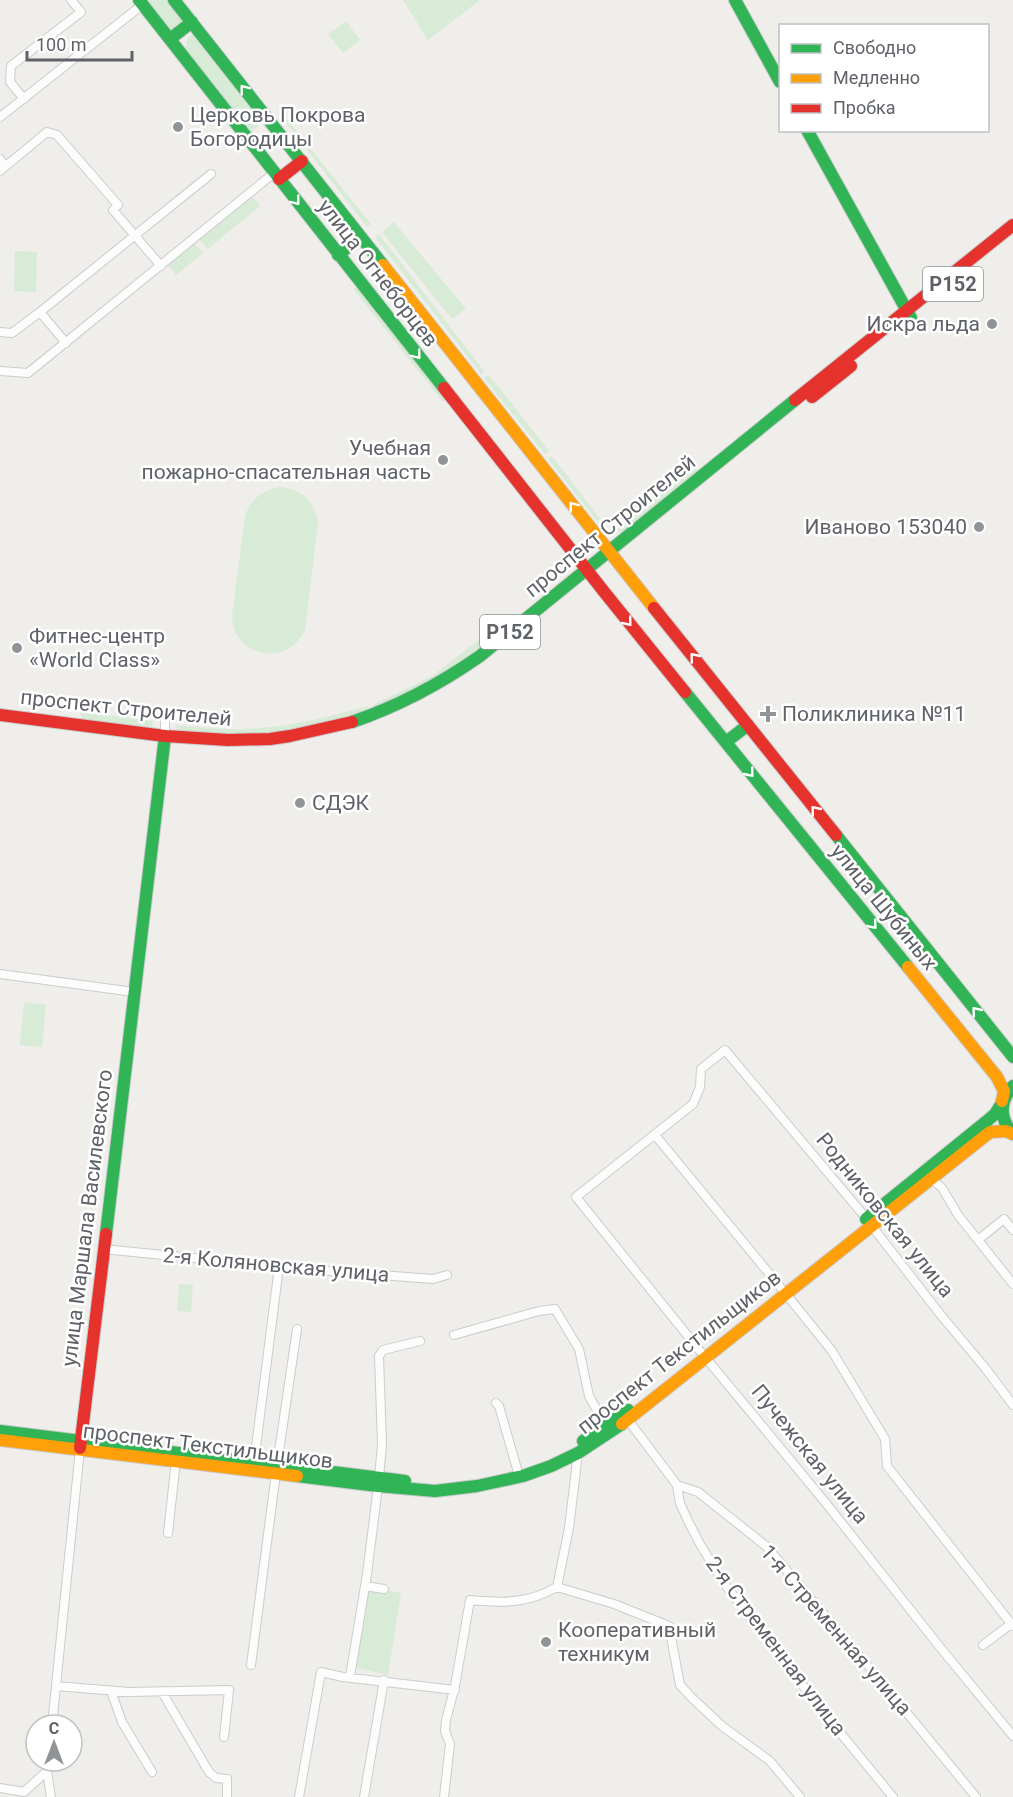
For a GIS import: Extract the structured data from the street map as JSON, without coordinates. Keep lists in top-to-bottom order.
{
  "streets": {
    "main road": [
      "улица Огнеборцев",
      "Р152",
      "проспект Строителей",
      "улица Шубиных",
      "улица Маршала Василевского",
      "проспект Текстильщиков"
    ],
    "street": [
      "Родниковская улица",
      "2-я Коляновская улица",
      "Пучежская улица",
      "1-я Стременная улица",
      "2-я Стременная улица"
    ]
  },
  "crossings": [
    ["улица Огнеборцев", "проспект Строителей"],
    ["улица Огнеборцев", "улица Шубиных"],
    ["проспект Строителей", "улица Шубиных"],
    ["проспект Строителей", "улица Маршала Василевского"],
    ["улица Шубиных", "проспект Текстильщиков"],
    ["Родниковская улица", "проспект Текстильщиков"],
    ["Родниковская улица", "Пучежская улица"],
    ["улица Маршала Василевского", "2-я Коляновская улица"],
    ["улица Маршала Василевского", "проспект Текстильщиков"],
    ["проспект Текстильщиков", "Пучежская улица"],
    ["1-я Стременная улица", "2-я Стременная улица"]
  ],
  "places": {
    "other": [
      "Церковь Покрова Богородицы",
      "Искра льда",
      "Учебная пожарно-спасательная часть",
      "Иваново 153040",
      "Фитнес-центр «World Class»",
      "СДЭК",
      "Кооперативный техникум"
    ],
    "health": ["Поликлиника №11"]
  },
  "legend": ["Свободно", "Медленно", "Пробка"],
  "scale_bar": "100 m",
  "north": "top"
}
